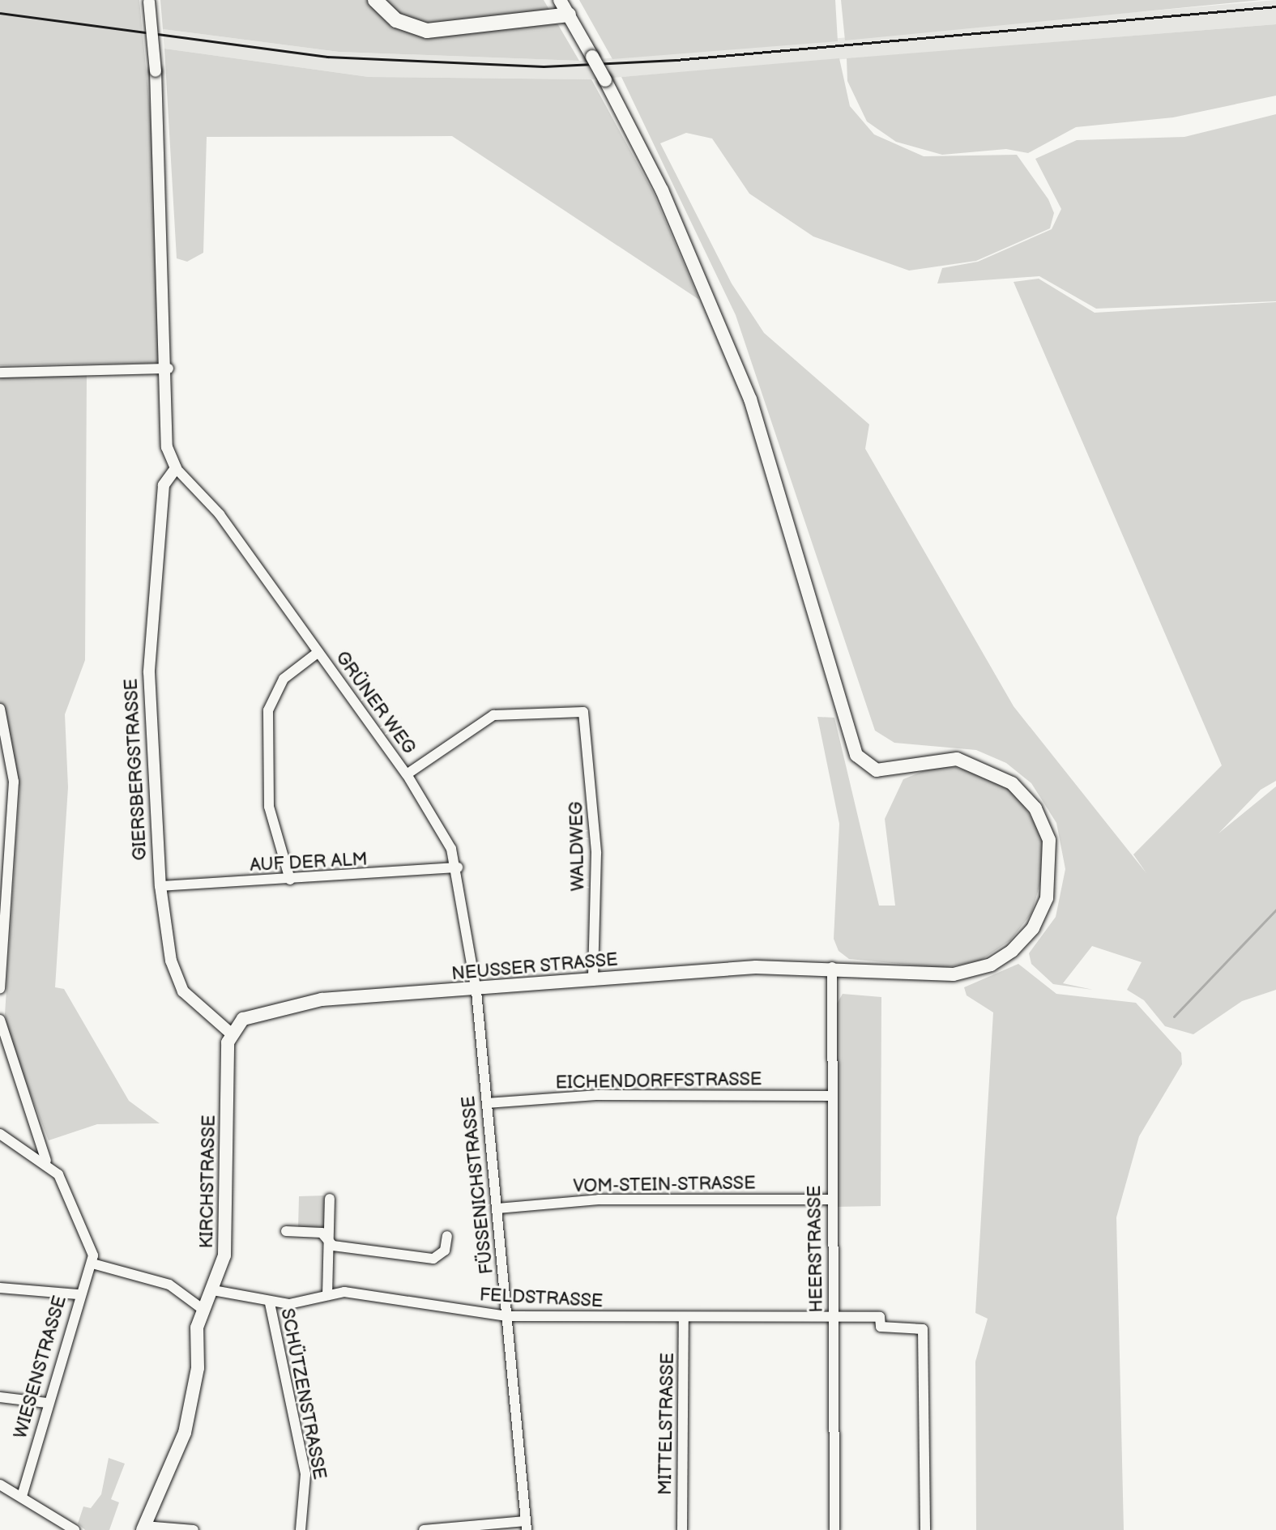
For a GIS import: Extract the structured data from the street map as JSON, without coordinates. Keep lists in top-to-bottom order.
{
  "streets": {
    "main road": ["NEUSSER STRASSE", "KIRCHSTRASSE"],
    "street": [
      "GRÜNER WEG",
      "GIERSBERGSTRASSE",
      "WALDWEG",
      "AUF DER ALM",
      "EICHENDORFFSTRASSE",
      "FÜSSENICHSTRASSE",
      "VOM-STEIN-STRASSE",
      "HEERSTRASSE",
      "FELDSTRASSE",
      "WIESENSTRASSE",
      "SCHÜTZENSTRASSE",
      "MITTELSTRASSE"
    ]
  },
  "crossings": [
    ["GRÜNER WEG", "GIERSBERGSTRASSE"],
    ["GRÜNER WEG", "WALDWEG"],
    ["GRÜNER WEG", "AUF DER ALM"],
    ["GRÜNER WEG", "NEUSSER STRASSE"],
    ["GRÜNER WEG", "FÜSSENICHSTRASSE"],
    ["GIERSBERGSTRASSE", "AUF DER ALM"],
    ["GIERSBERGSTRASSE", "NEUSSER STRASSE"],
    ["GIERSBERGSTRASSE", "KIRCHSTRASSE"],
    ["WALDWEG", "NEUSSER STRASSE"],
    ["NEUSSER STRASSE", "KIRCHSTRASSE"],
    ["NEUSSER STRASSE", "FÜSSENICHSTRASSE"],
    ["NEUSSER STRASSE", "HEERSTRASSE"],
    ["EICHENDORFFSTRASSE", "FÜSSENICHSTRASSE"],
    ["EICHENDORFFSTRASSE", "HEERSTRASSE"],
    ["KIRCHSTRASSE", "FELDSTRASSE"],
    ["FÜSSENICHSTRASSE", "VOM-STEIN-STRASSE"],
    ["FÜSSENICHSTRASSE", "FELDSTRASSE"],
    ["VOM-STEIN-STRASSE", "HEERSTRASSE"],
    ["HEERSTRASSE", "FELDSTRASSE"],
    ["FELDSTRASSE", "SCHÜTZENSTRASSE"],
    ["FELDSTRASSE", "MITTELSTRASSE"]
  ]
}
